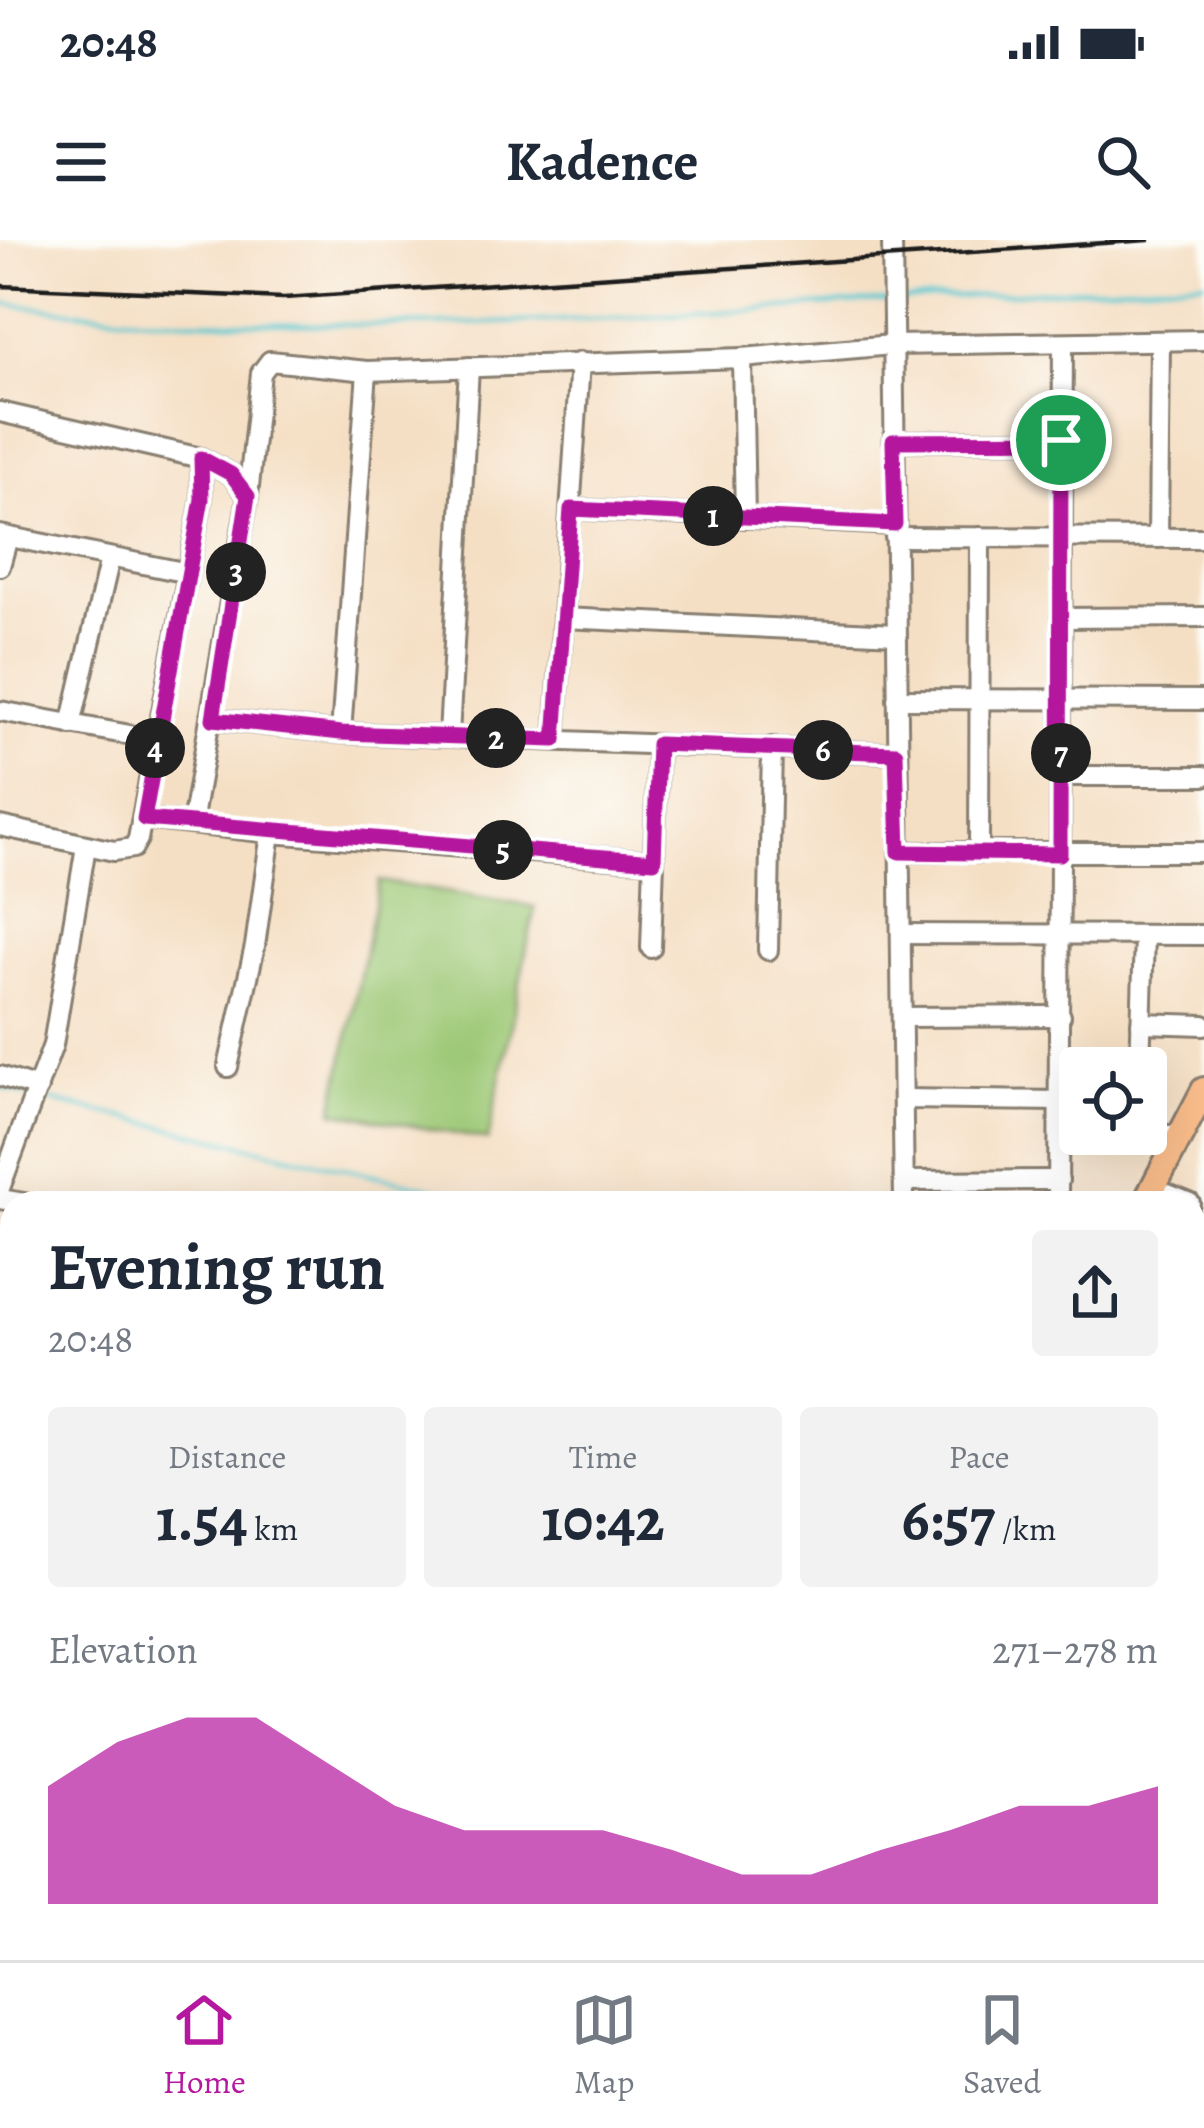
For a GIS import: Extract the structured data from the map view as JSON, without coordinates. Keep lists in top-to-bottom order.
{
  "page": {
    "status": "20:48",
    "header": "Kadence",
    "pins": [
      "1",
      "3",
      "2",
      "4",
      "6",
      "7",
      "5"
    ],
    "heading": ["Evening run", "20:48"],
    "stats": [
      ["Distance", "1.54 km"],
      ["Time", "10:42"],
      ["Pace", "6:57 /km"]
    ],
    "chart": ["Elevation", "271–278 m"],
    "tabs": ["Home", "Map", "Saved"]
  }
}
